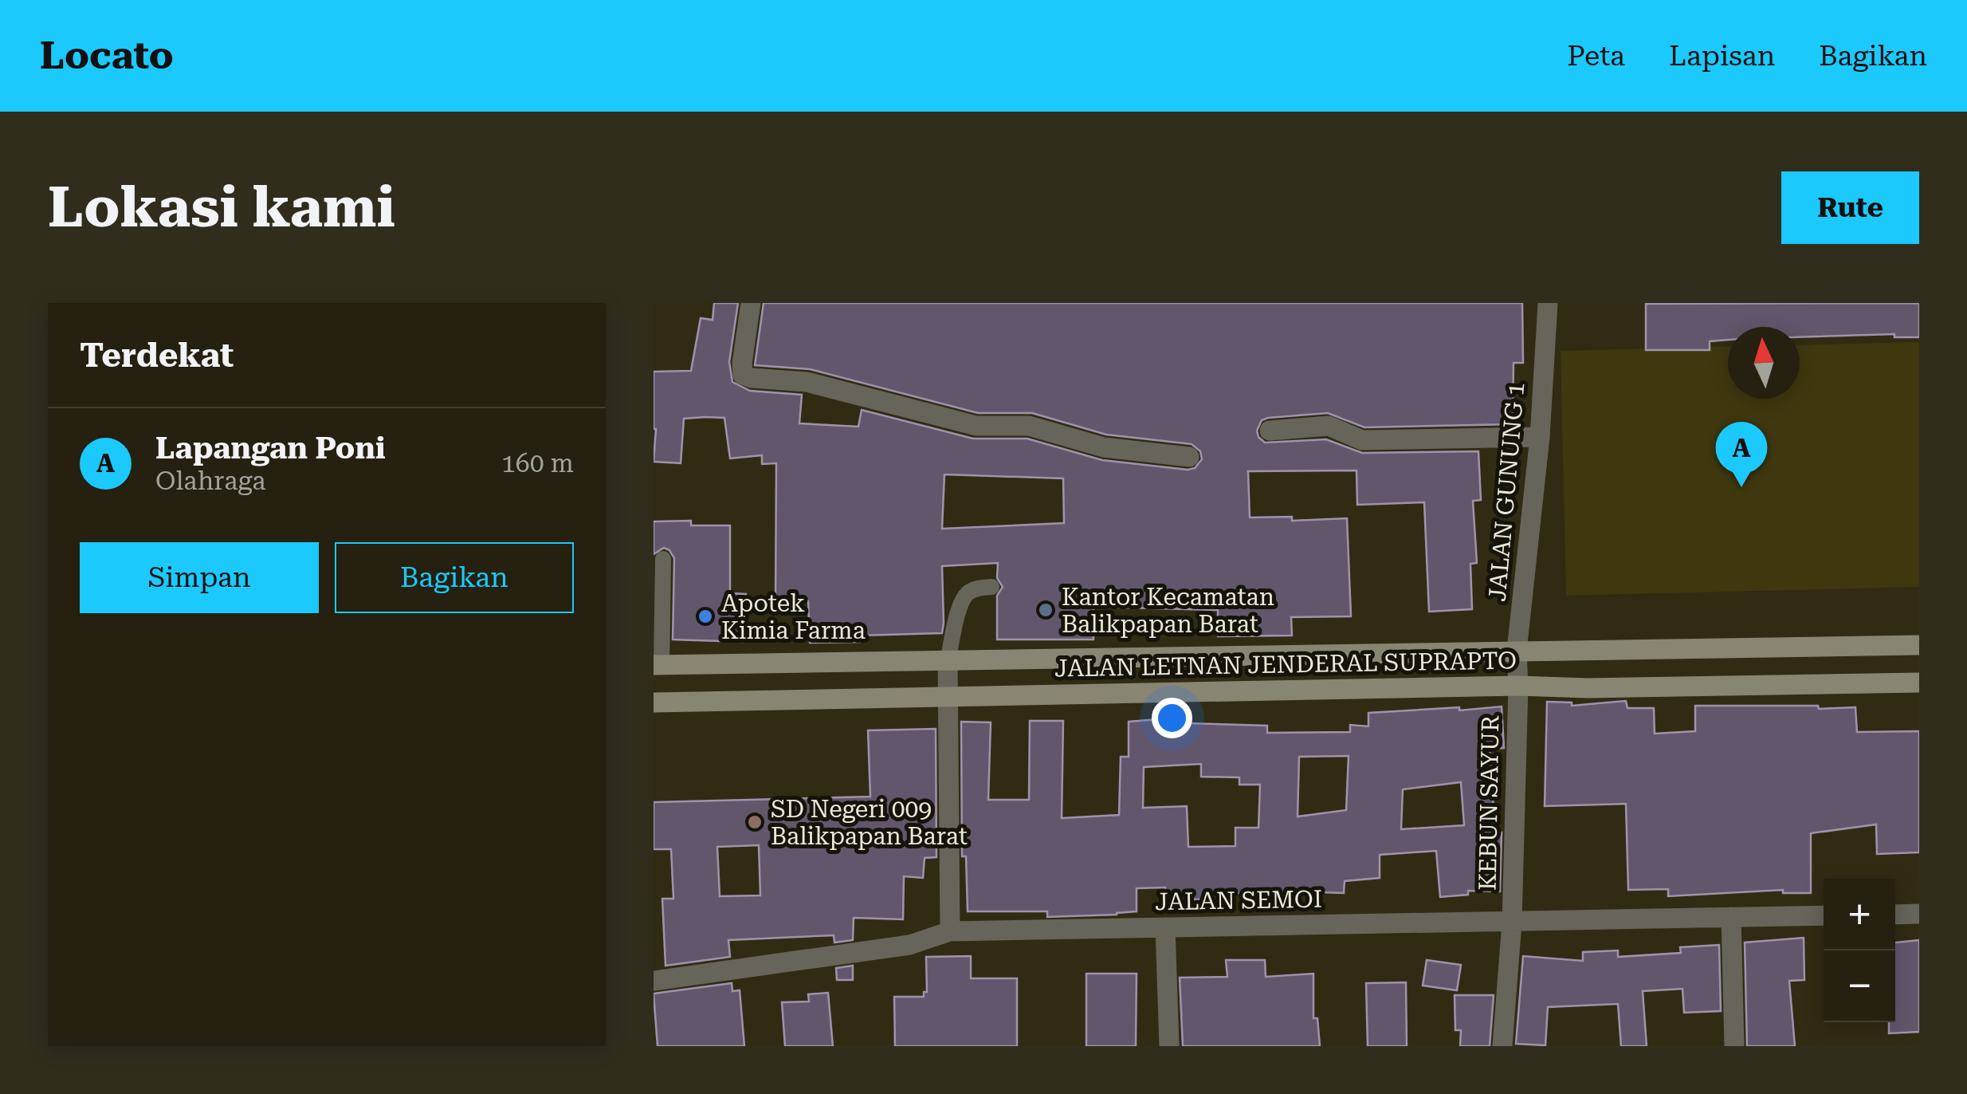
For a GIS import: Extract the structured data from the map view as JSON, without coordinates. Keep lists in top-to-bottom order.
{
  "streets": {
    "main road": ["JALAN LETNAN JENDERAL SUPRAPTO"],
    "street": ["JALAN GUNUNG 1", "KEBUN SAYUR", "JALAN SEMOI"]
  },
  "crossings": [
    ["JALAN GUNUNG 1", "JALAN LETNAN JENDERAL SUPRAPTO"],
    ["JALAN GUNUNG 1", "KEBUN SAYUR"],
    ["JALAN LETNAN JENDERAL SUPRAPTO", "KEBUN SAYUR"],
    ["KEBUN SAYUR", "JALAN SEMOI"]
  ],
  "places": ["Kantor Kecamatan Balikpapan Barat", "Apotek Kimia Farma", "SD Negeri 009 Balikpapan Barat"],
  "north": "top",
  "page": {
    "header": "Locato",
    "nav": ["Peta", "Lapisan", "Bagikan"],
    "buttons": [
      "Rute",
      ["Simpan", "Bagikan"]
    ],
    "title": "Lokasi kami",
    "heading": "Terdekat",
    "list": [
      {
        "mark": "A",
        "name": "Lapangan Poni",
        "note": "Olahraga",
        "value": "160 m"
      }
    ],
    "pins": "A",
    "map_buttons": ["+", "−"]
  }
}
